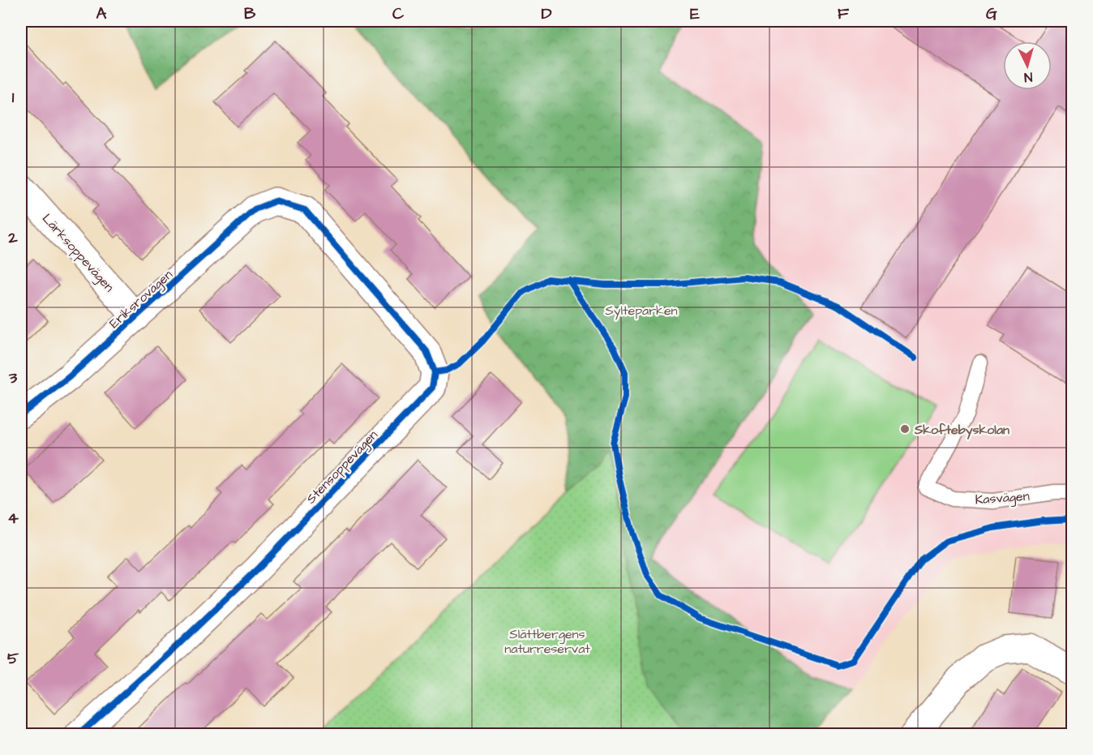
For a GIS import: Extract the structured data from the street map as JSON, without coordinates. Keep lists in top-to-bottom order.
{
  "streets": {
    "street": ["Lärksoppevägen", "Eriksrovägen", "Stensoppevägen"],
    "lane": ["Kasvägen"]
  },
  "crossings": [
    ["Lärksoppevägen", "Eriksrovägen"],
    ["Eriksrovägen", "Stensoppevägen"]
  ],
  "parks": ["Sylteparken", "Slättbergens naturreservat"],
  "places": ["Skoftebyskolan"],
  "north": "bottom",
  "grid": {
    "columns": [
      "A",
      "B",
      "C",
      "D",
      "E",
      "F",
      "G"
    ],
    "rows": [
      "1",
      "2",
      "3",
      "4",
      "5"
    ]
  }
}
